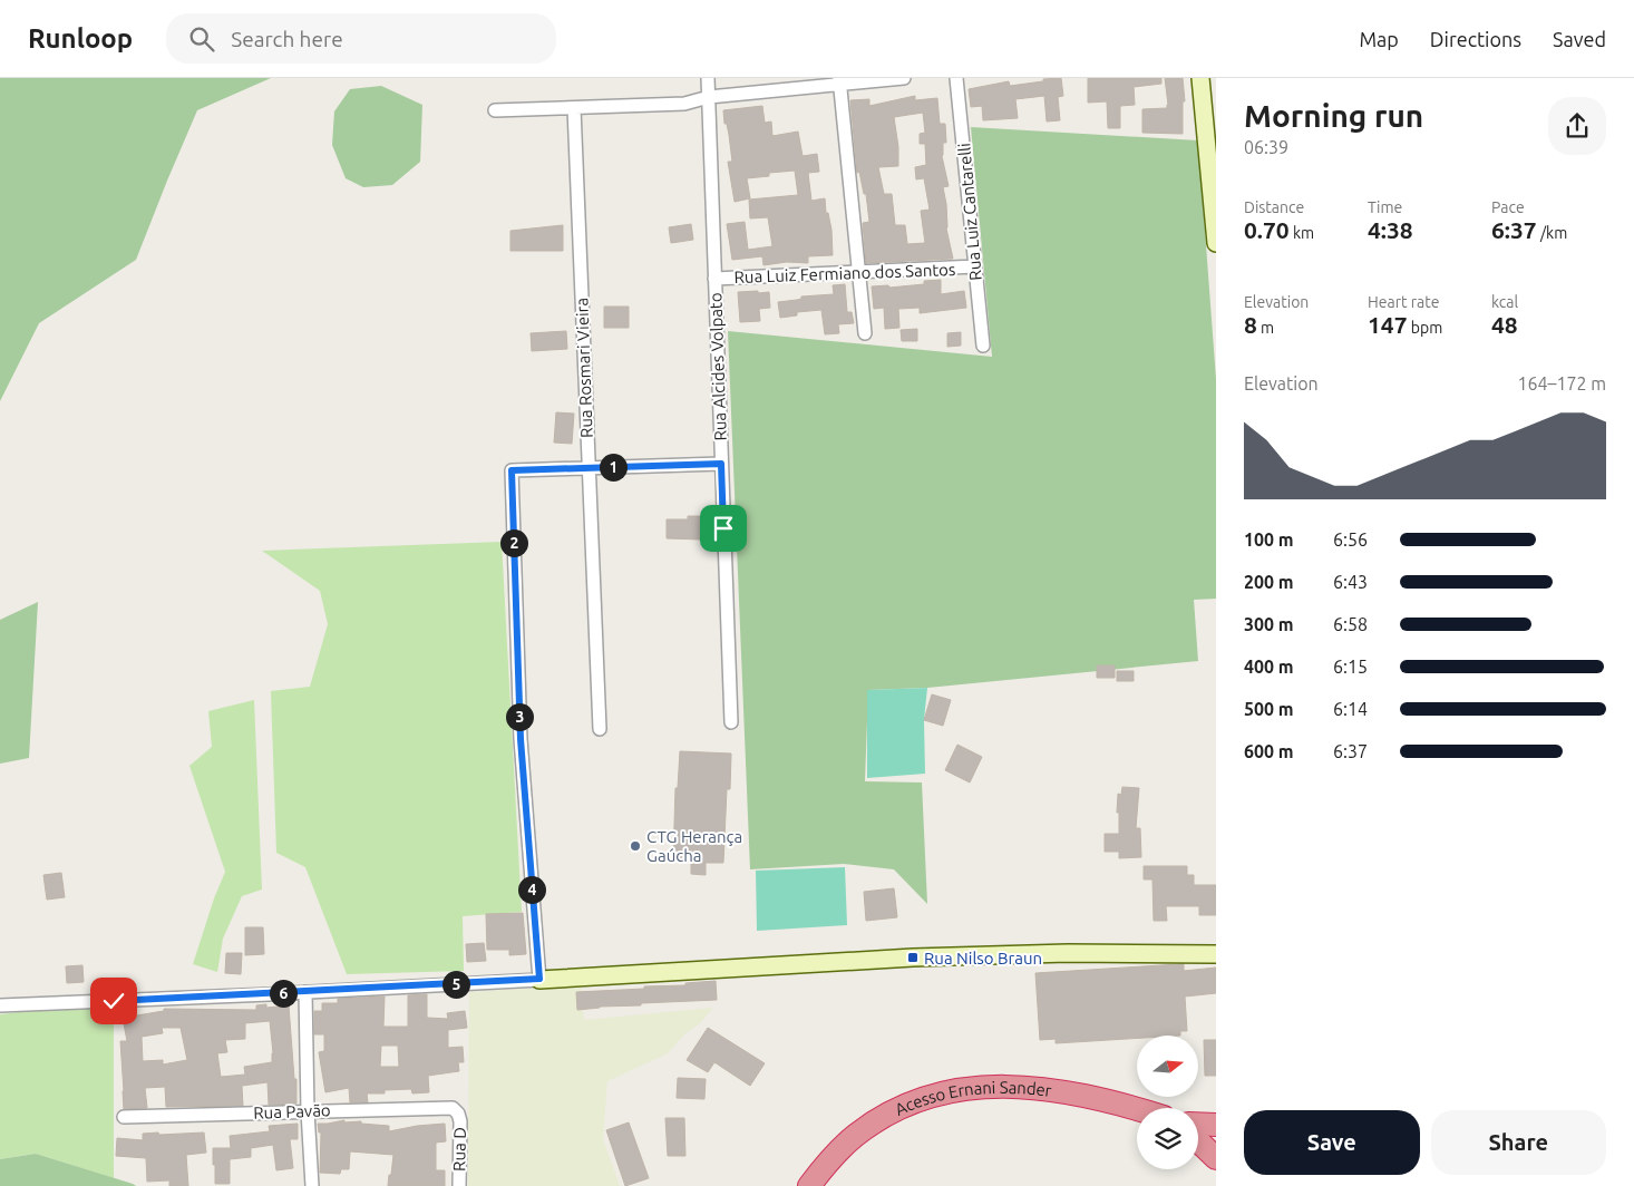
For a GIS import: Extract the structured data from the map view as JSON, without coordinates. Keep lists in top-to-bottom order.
{
  "streets": {
    "highway": ["Acesso Ernani Sander"],
    "street": [
      "Rua Luiz Cantarelli",
      "Rua Luiz Fermiano dos Santos",
      "Rua Alcides Volpato",
      "Rua Rosmari Vieira",
      "Rua Pavão",
      "Rua D"
    ]
  },
  "crossings": [
    ["Rua Luiz Cantarelli", "Rua Luiz Fermiano dos Santos"],
    ["Rua Luiz Fermiano dos Santos", "Rua Alcides Volpato"],
    ["Rua Pavão", "Rua D"]
  ],
  "places": {
    "other": ["CTG Herança Gaúcha"],
    "transit": ["Rua Nilso Braun"]
  },
  "north": "right",
  "page": {
    "header": "Runloop",
    "search": "Search here",
    "nav": ["Map", "Directions", "Saved"],
    "heading": ["Morning run", "06:39"],
    "stats": [
      ["Distance", "0.70 km"],
      ["Time", "4:38"],
      ["Pace", "6:37 /km"],
      ["Elevation", "8 m"],
      ["Heart rate", "147 bpm"],
      ["kcal", "48"]
    ],
    "chart": ["Elevation", "164–172 m"],
    "pins": [
      "1",
      "2",
      "3",
      "4",
      "5",
      "6"
    ],
    "list": [
      {
        "name": "100 m",
        "note": "6:56"
      },
      {
        "name": "200 m",
        "note": "6:43"
      },
      {
        "name": "300 m",
        "note": "6:58"
      },
      {
        "name": "400 m",
        "note": "6:15"
      },
      {
        "name": "500 m",
        "note": "6:14"
      },
      {
        "name": "600 m",
        "note": "6:37"
      }
    ],
    "buttons": ["Save", "Share"]
  }
}
